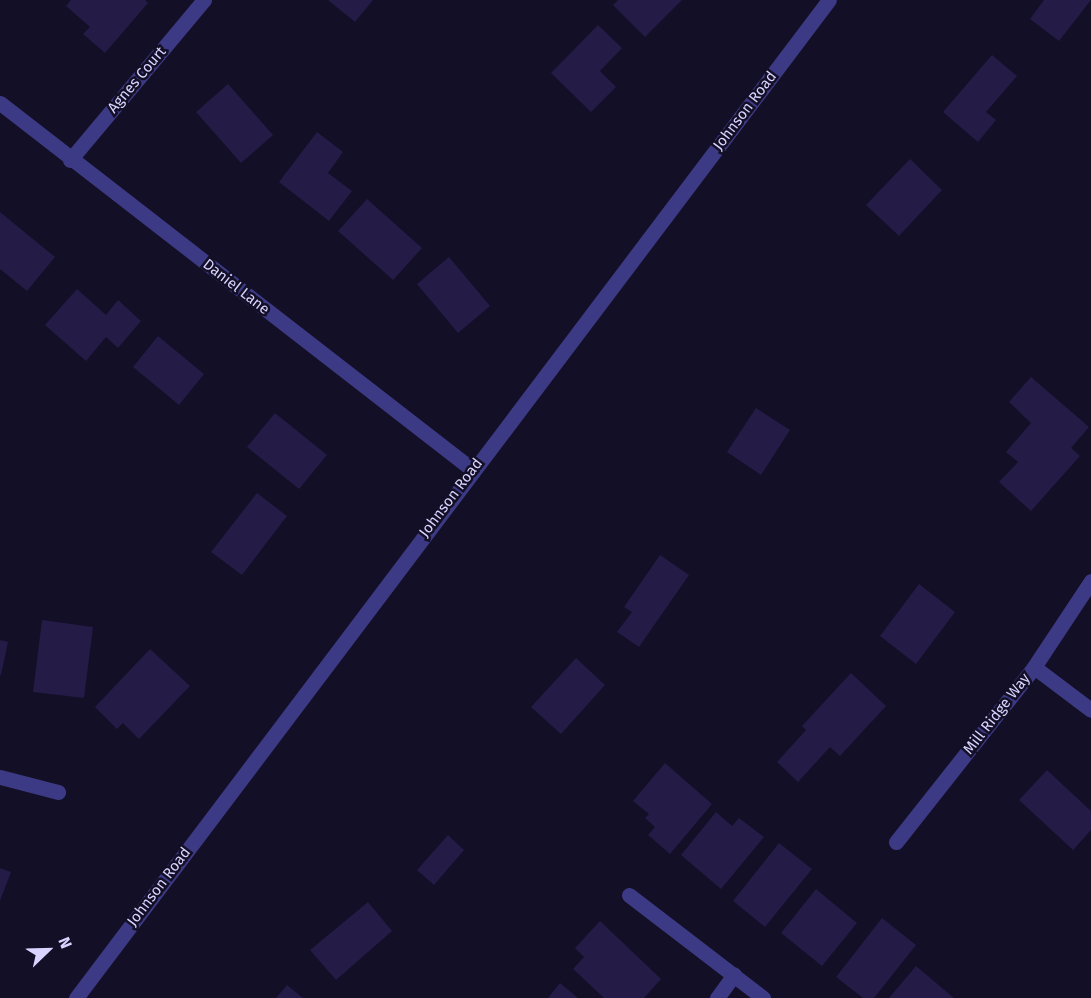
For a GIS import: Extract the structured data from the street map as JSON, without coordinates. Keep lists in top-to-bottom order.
{
  "streets": {
    "street": [
      "Agnes Court",
      "Johnson Road",
      "Daniel Lane",
      "Mill Ridge Way"
    ]
  },
  "crossings": [
    ["Agnes Court", "Daniel Lane"],
    ["Johnson Road", "Daniel Lane"]
  ],
  "north": "top right"
}
